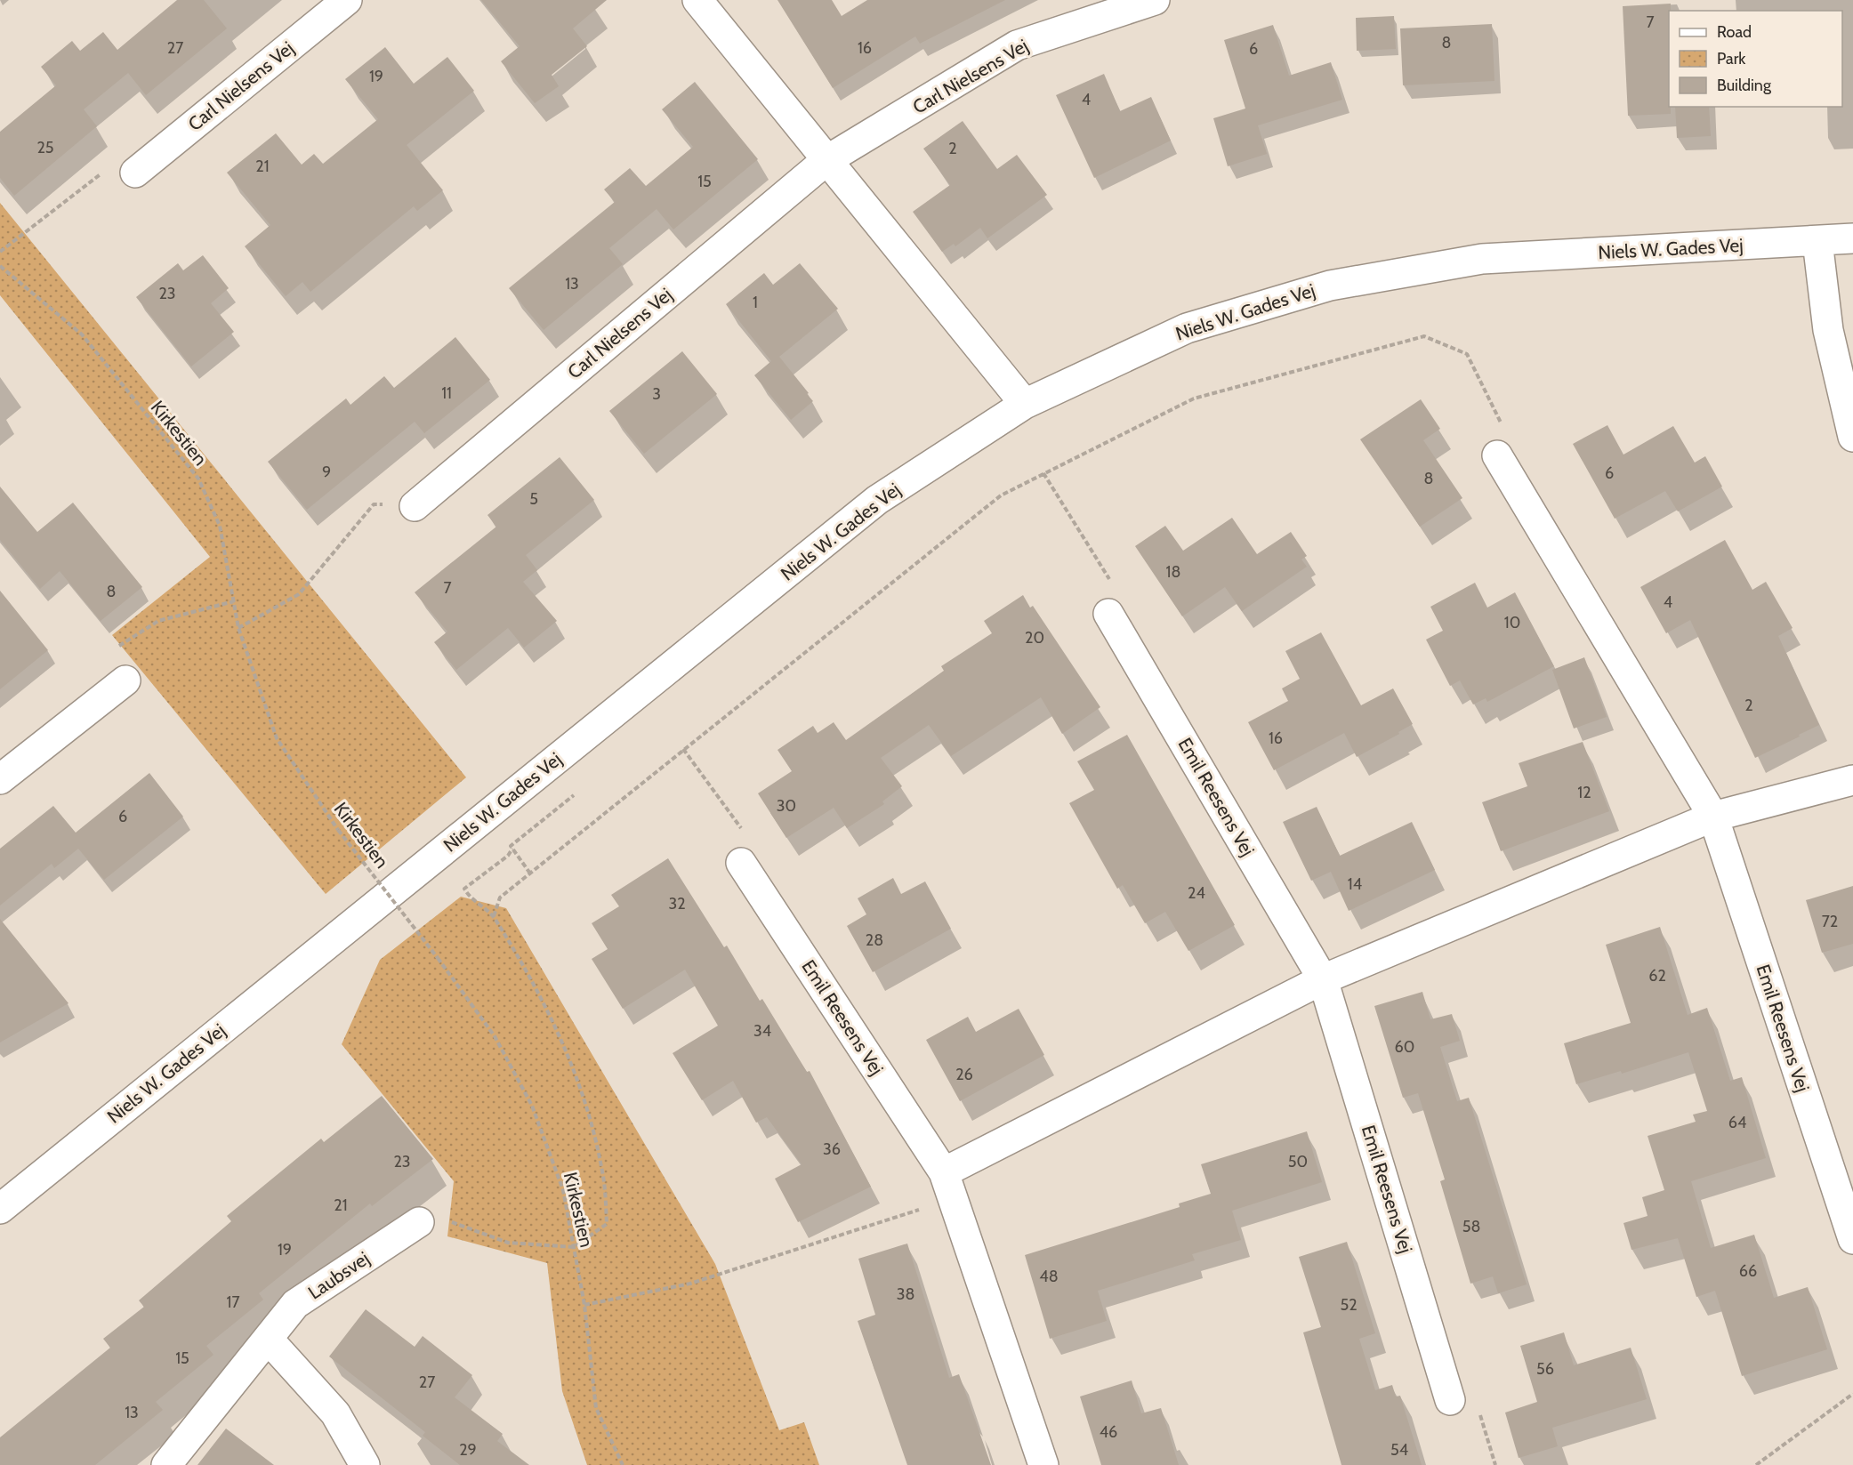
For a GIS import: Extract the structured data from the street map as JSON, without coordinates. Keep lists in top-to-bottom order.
{
  "streets": {
    "street": [
      "Carl Nielsens Vej",
      "Niels W. Gades Vej",
      "Emil Reesens Vej",
      "Laubsvej"
    ],
    "path": ["Kirkestien"]
  },
  "house_numbers": [
    "7",
    "8",
    "27",
    "16",
    "6",
    "19",
    "4",
    "25",
    "2",
    "21",
    "15",
    "13",
    "23",
    "1",
    "11",
    "3",
    "9",
    "6",
    "8",
    "5",
    "18",
    "7",
    "8",
    "4",
    "10",
    "20",
    "2",
    "16",
    "12",
    "30",
    "6",
    "14",
    "24",
    "32",
    "72",
    "28",
    "62",
    "34",
    "60",
    "26",
    "64",
    "36",
    "23",
    "50",
    "21",
    "58",
    "19",
    "66",
    "48",
    "38",
    "17",
    "52",
    "15",
    "56",
    "27",
    "13",
    "46",
    "29",
    "54"
  ],
  "legend": ["Road", "Park", "Building"]
}
